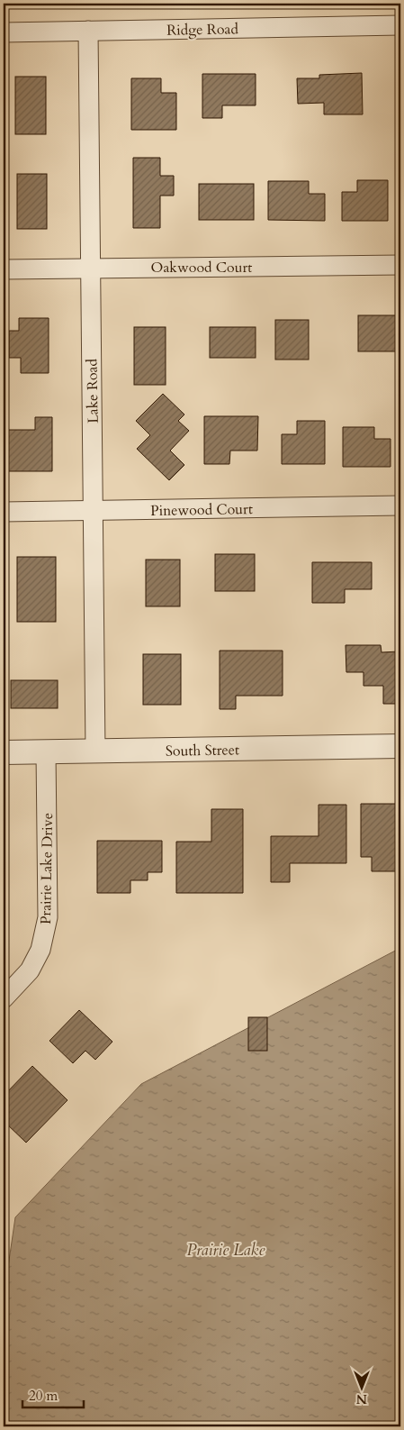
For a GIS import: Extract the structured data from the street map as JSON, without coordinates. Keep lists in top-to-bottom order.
{
  "streets": {
    "street": [
      "Ridge Road",
      "Oakwood Court",
      "Lake Road",
      "Pinewood Court",
      "South Street",
      "Prairie Lake Drive"
    ]
  },
  "crossings": [
    ["Ridge Road", "Lake Road"],
    ["Oakwood Court", "Lake Road"],
    ["Lake Road", "Pinewood Court"],
    ["Lake Road", "South Street"],
    ["South Street", "Prairie Lake Drive"]
  ],
  "water": ["Prairie Lake"],
  "scale_bar": "20 m",
  "north": "bottom"
}
